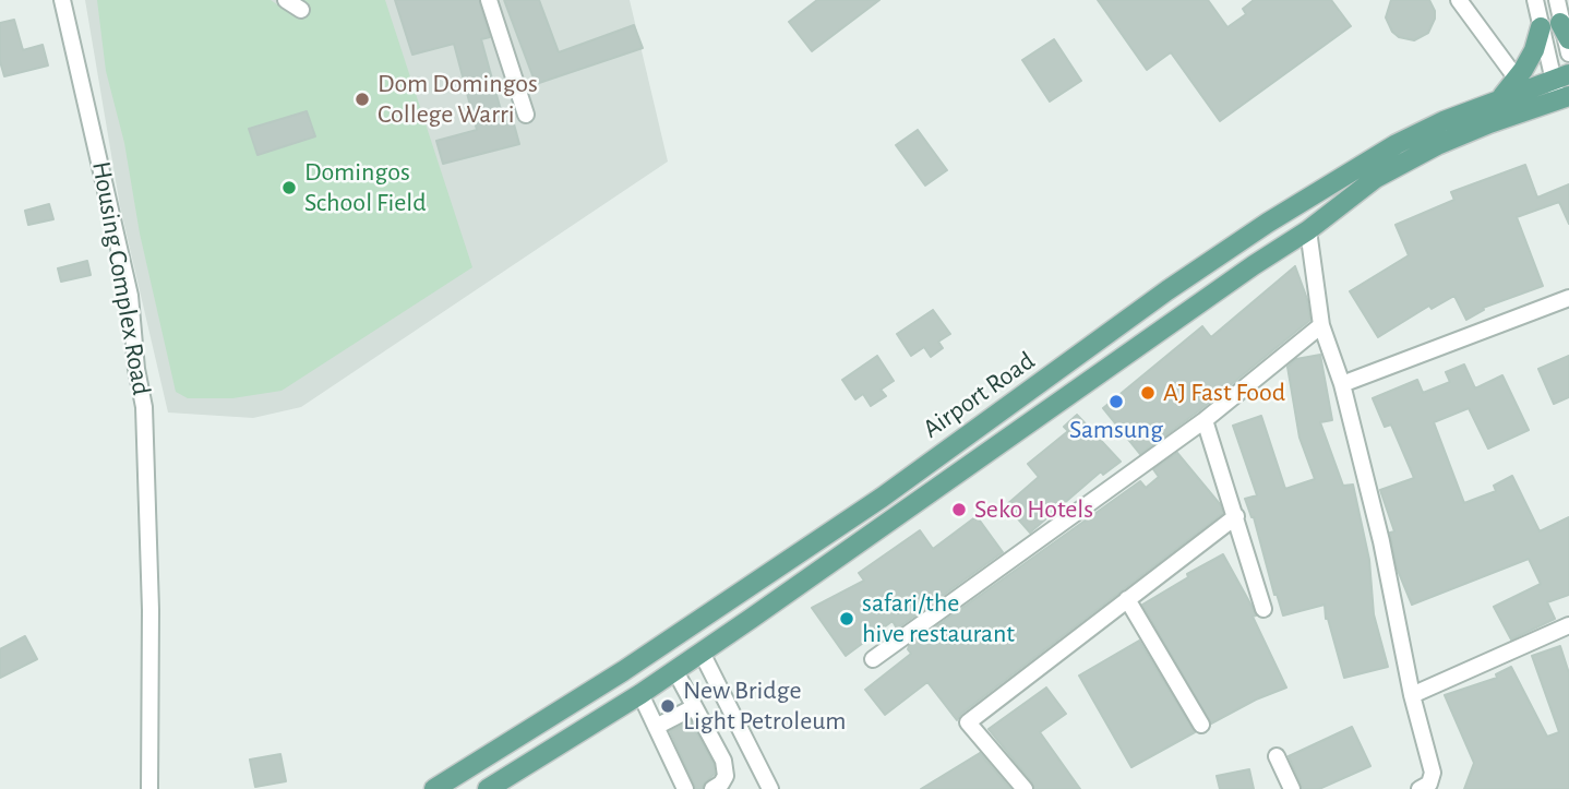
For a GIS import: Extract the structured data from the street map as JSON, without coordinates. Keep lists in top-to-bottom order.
{
  "streets": {
    "main road": ["Airport Road"],
    "street": ["Housing Complex Road"]
  },
  "places": [
    "Dom Domingos College Warri",
    "Domingos School Field",
    "AJ Fast Food",
    "Samsung",
    "Seko Hotels",
    "safari/the hive restaurant",
    "New Bridge Light Petroleum"
  ]
}
